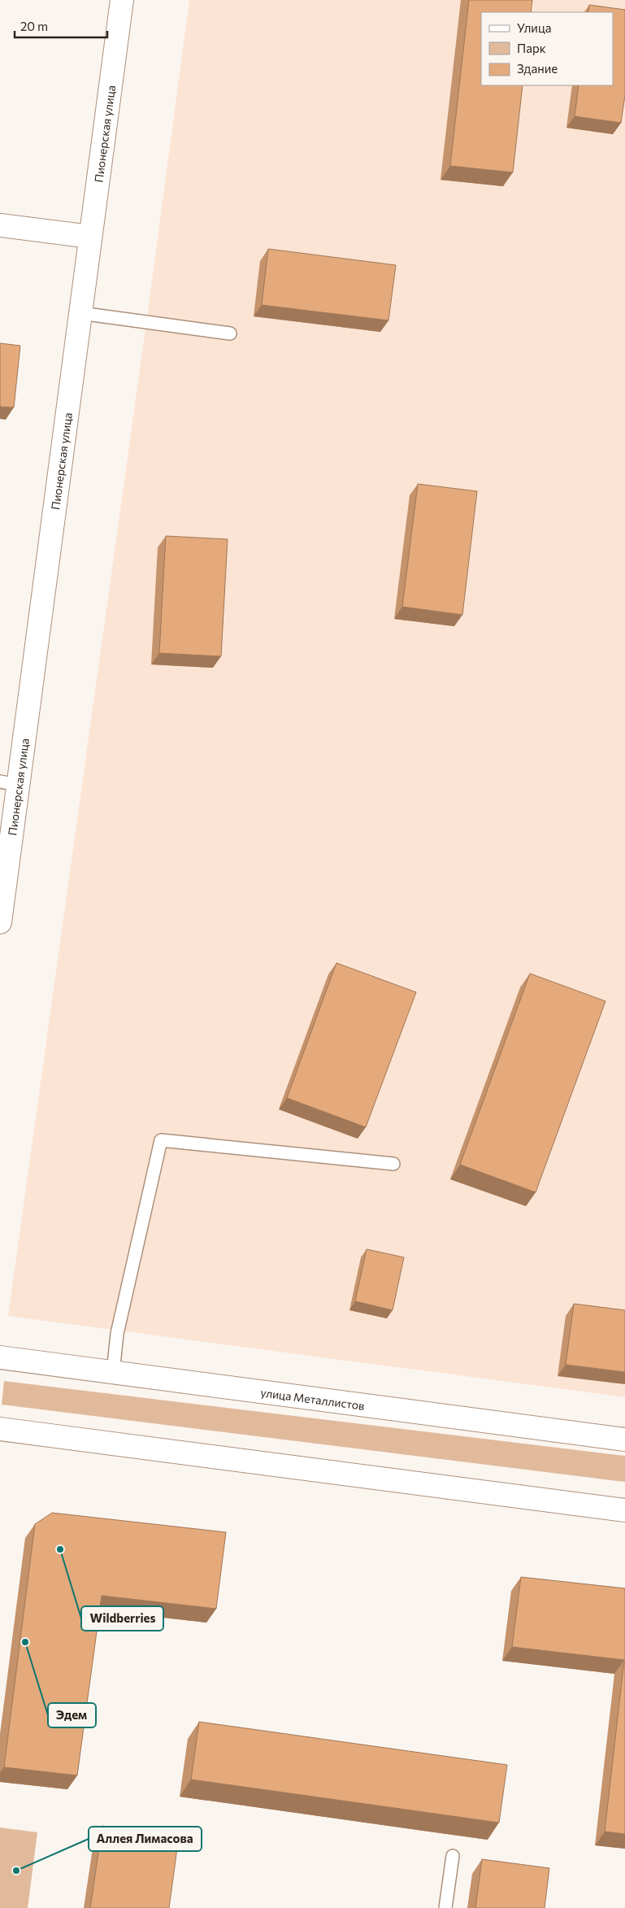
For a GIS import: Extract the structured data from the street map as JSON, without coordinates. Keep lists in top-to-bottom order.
{
  "streets": {
    "street": ["Пионерская улица", "улица Металлистов"]
  },
  "places": ["Wildberries", "Эдем", "Аллея Лимасова"],
  "legend": ["Улица", "Парк", "Здание"],
  "scale_bar": "20 m"
}
